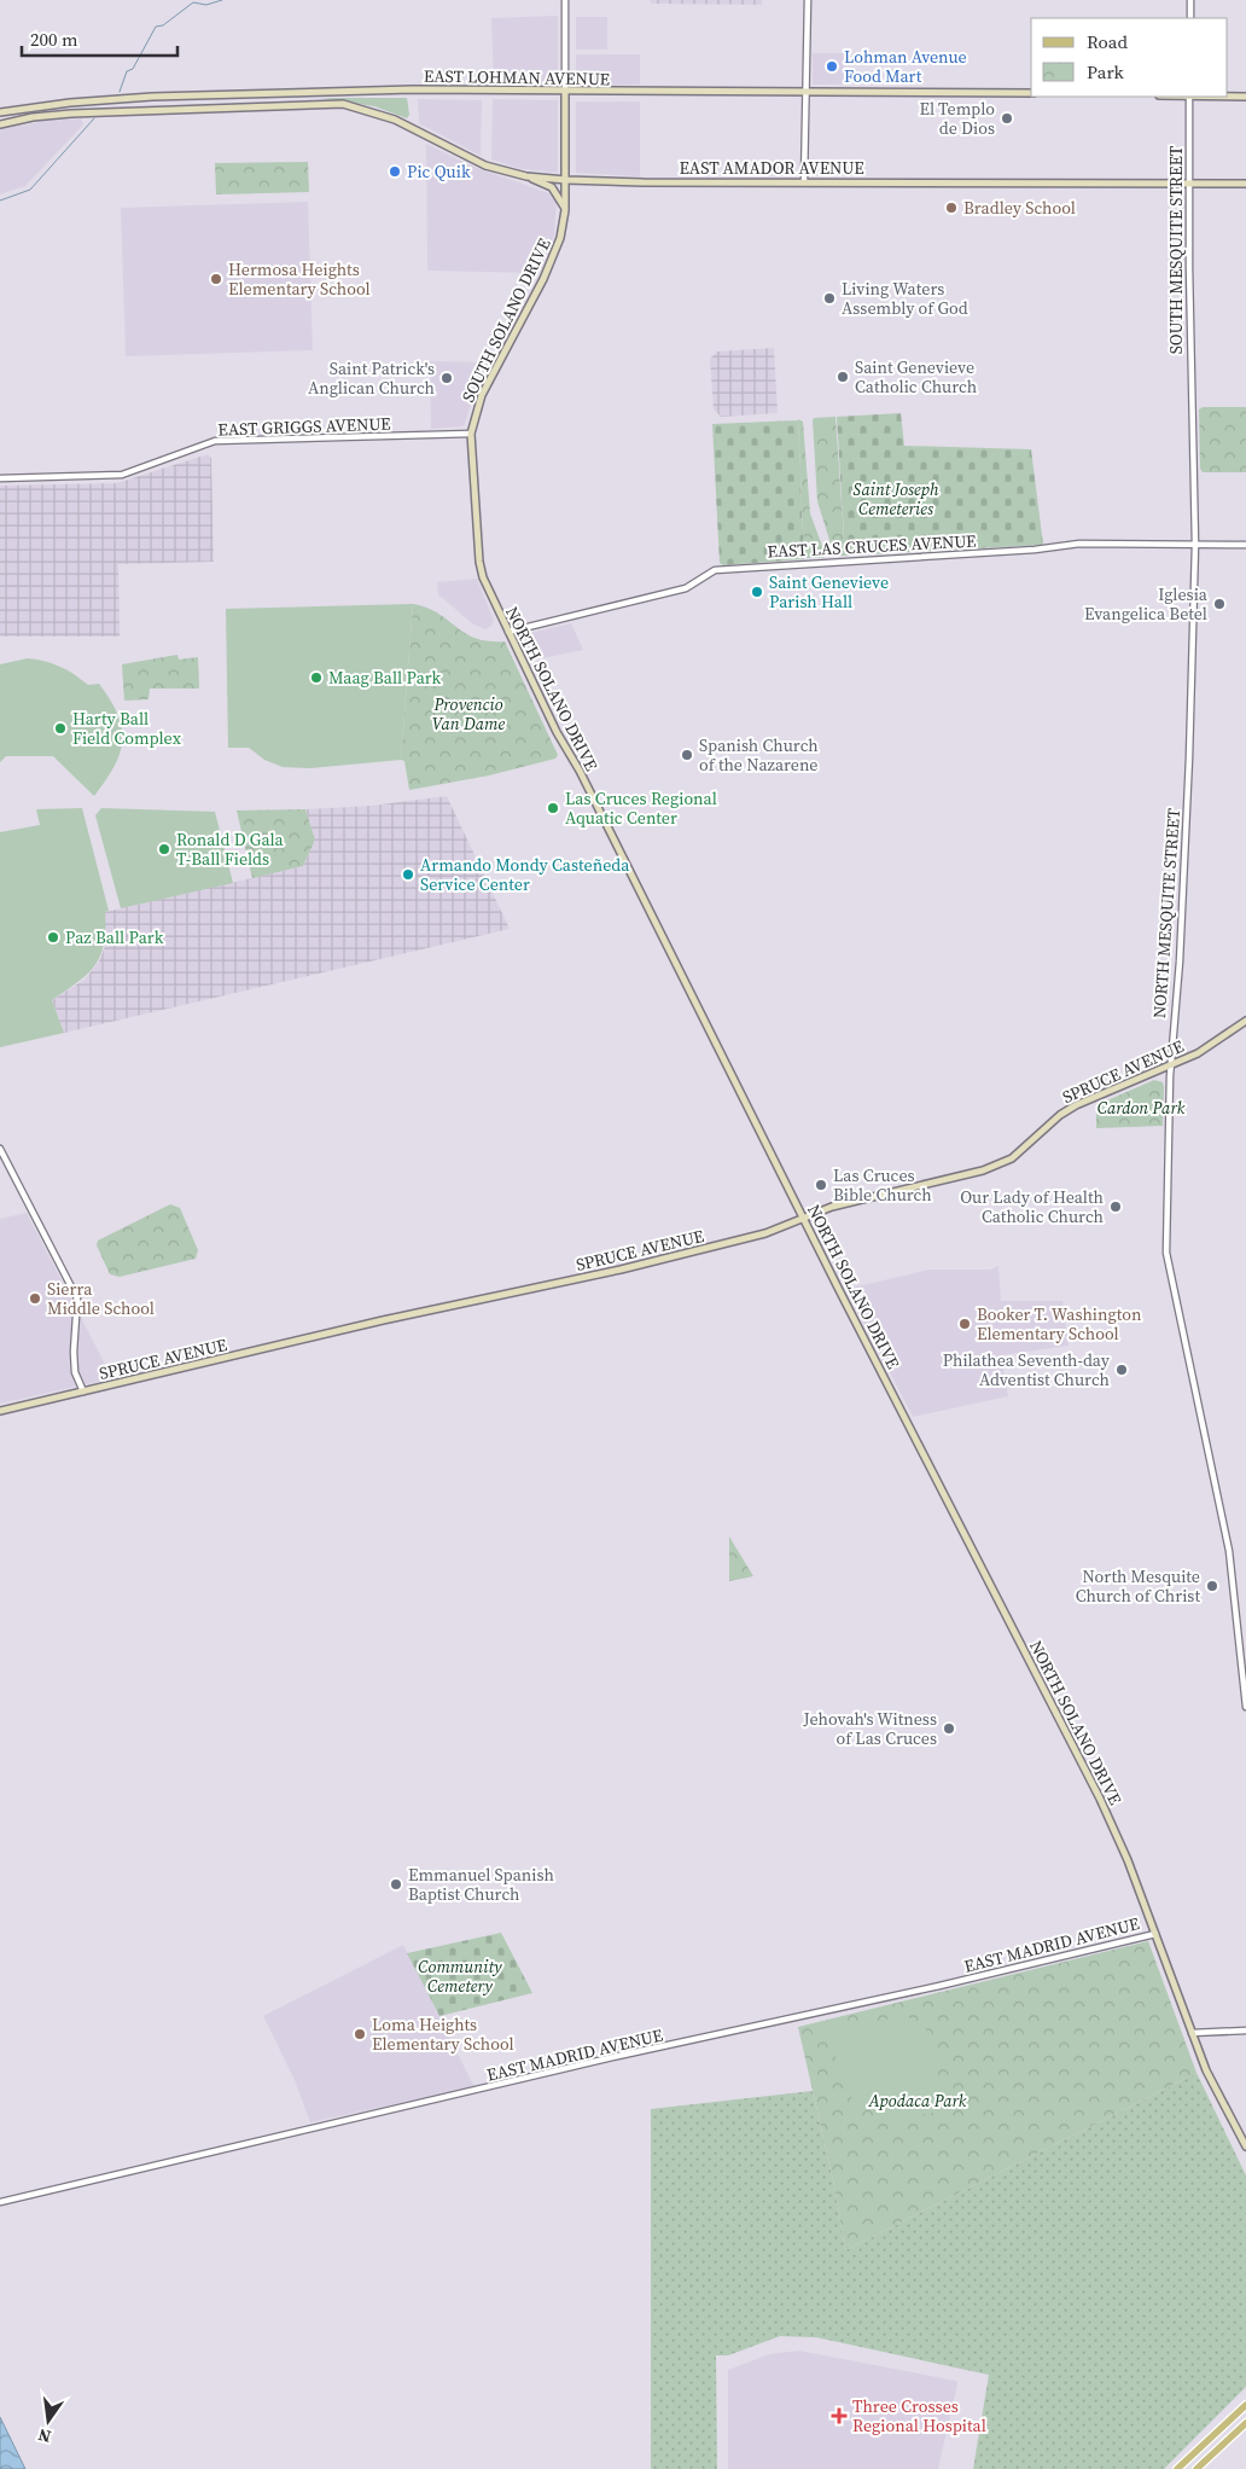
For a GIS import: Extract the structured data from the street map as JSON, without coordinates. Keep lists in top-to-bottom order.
{
  "streets": {
    "main road": [
      "EAST LOHMAN AVENUE",
      "EAST AMADOR AVENUE",
      "SOUTH SOLANO DRIVE",
      "NORTH SOLANO DRIVE",
      "SPRUCE AVENUE"
    ],
    "street": [
      "SOUTH MESQUITE STREET",
      "EAST GRIGGS AVENUE",
      "EAST LAS CRUCES AVENUE",
      "NORTH MESQUITE STREET",
      "EAST MADRID AVENUE"
    ]
  },
  "crossings": [
    ["EAST LOHMAN AVENUE", "SOUTH SOLANO DRIVE"],
    ["EAST AMADOR AVENUE", "SOUTH MESQUITE STREET"],
    ["EAST AMADOR AVENUE", "SOUTH SOLANO DRIVE"],
    ["SOUTH MESQUITE STREET", "NORTH MESQUITE STREET"],
    ["SOUTH SOLANO DRIVE", "EAST GRIGGS AVENUE"],
    ["SOUTH SOLANO DRIVE", "NORTH SOLANO DRIVE"],
    ["EAST GRIGGS AVENUE", "NORTH SOLANO DRIVE"],
    ["EAST LAS CRUCES AVENUE", "NORTH SOLANO DRIVE"],
    ["EAST LAS CRUCES AVENUE", "NORTH MESQUITE STREET"],
    ["NORTH SOLANO DRIVE", "SPRUCE AVENUE"],
    ["NORTH SOLANO DRIVE", "EAST MADRID AVENUE"],
    ["NORTH MESQUITE STREET", "SPRUCE AVENUE"]
  ],
  "parks": [
    "Saint Joseph Cemeteries",
    "Provencio Van Dame",
    "Cardon Park",
    "Community Cemetery",
    "Apodaca Park"
  ],
  "places": {
    "other": [
      "Lohman Avenue Food Mart",
      "El Templo de Dios",
      "Pic Quik",
      "Bradley School",
      "Hermosa Heights Elementary School",
      "Living Waters Assembly of God",
      "Saint Genevieve Catholic Church",
      "Saint Patrick's Anglican Church",
      "Saint Genevieve Parish Hall",
      "Iglesia Evangelica Betel",
      "Maag Ball Park",
      "Harty Ball Field Complex",
      "Spanish Church of the Nazarene",
      "Las Cruces Regional Aquatic Center",
      "Ronald D Gala T-Ball Fields",
      "Armando Mondy Casteñeda Service Center",
      "Paz Ball Park",
      "Las Cruces Bible Church",
      "Our Lady of Health Catholic Church",
      "Sierra Middle School",
      "Booker T. Washington Elementary School",
      "Philathea Seventh-day Adventist Church",
      "North Mesquite Church of Christ",
      "Jehovah's Witness of Las Cruces",
      "Emmanuel Spanish Baptist Church",
      "Loma Heights Elementary School"
    ],
    "health": ["Three Crosses Regional Hospital"]
  },
  "legend": ["Road", "Park"],
  "scale_bar": "200 m",
  "north": "bottom"
}
